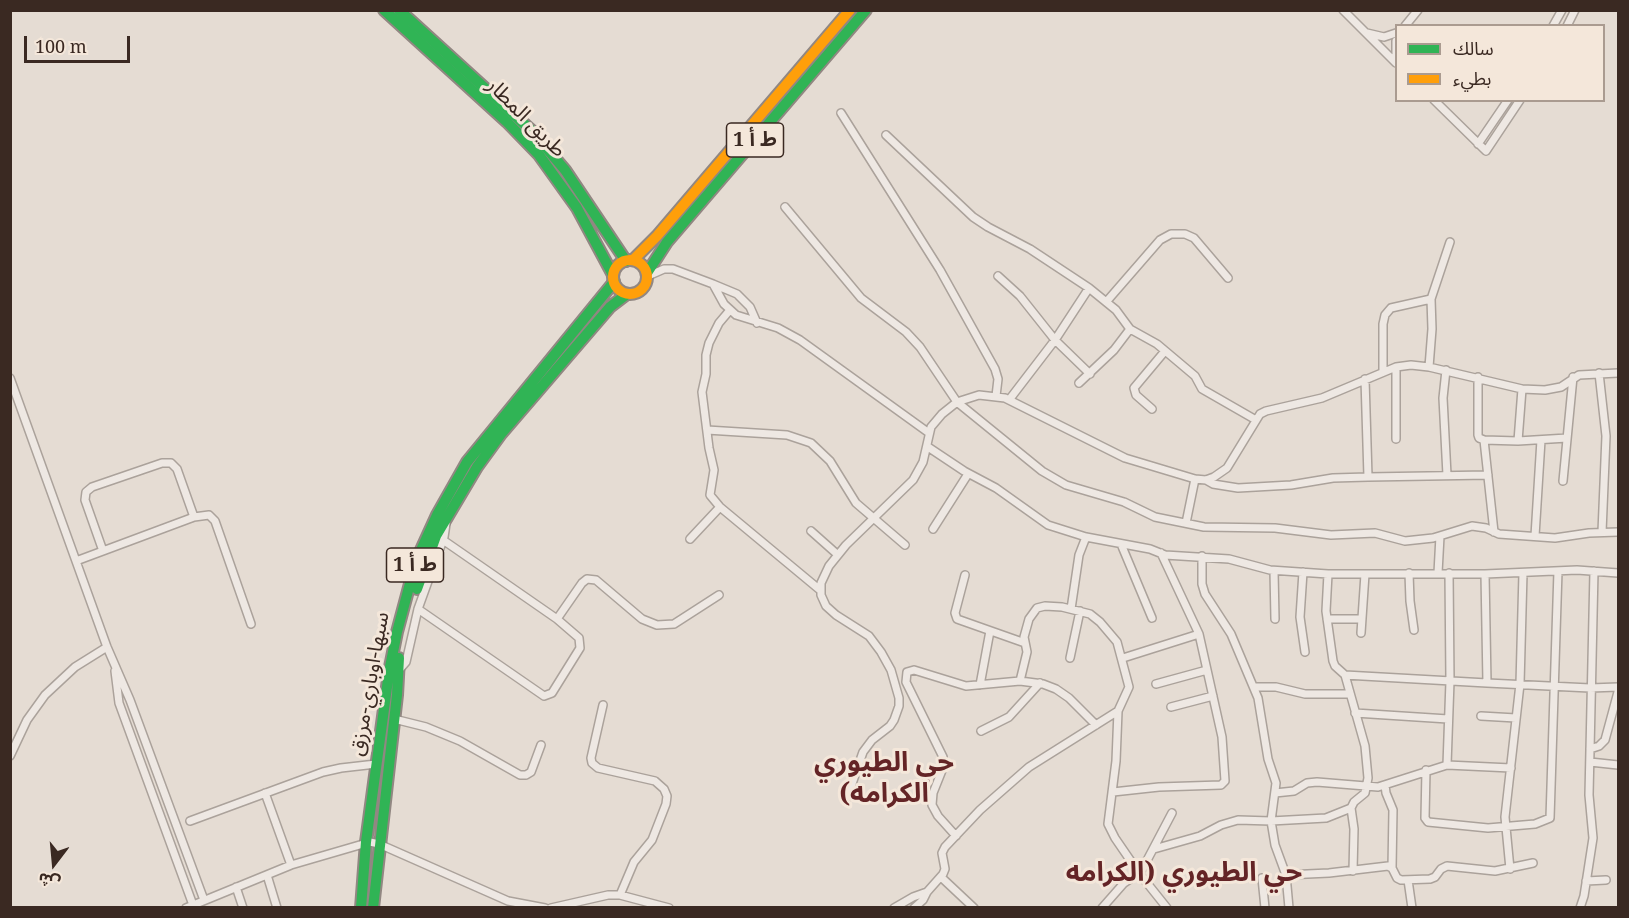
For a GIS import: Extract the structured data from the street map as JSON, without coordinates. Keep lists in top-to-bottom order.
{
  "streets": {
    "main road": ["طريق المطار", "ط أ 1", "سبها-اوباري-مرزق"]
  },
  "crossings": [
    ["طريق المطار", "ط أ 1"],
    ["طريق المطار", "سبها-اوباري-مرزق"],
    ["ط أ 1", "سبها-اوباري-مرزق"]
  ],
  "districts": ["حي الطيوري (الكرامه", "حي الطيوري (الكرامه"],
  "legend": ["سالك", "بطيء"],
  "scale_bar": "100 m",
  "north": "bottom"
}
